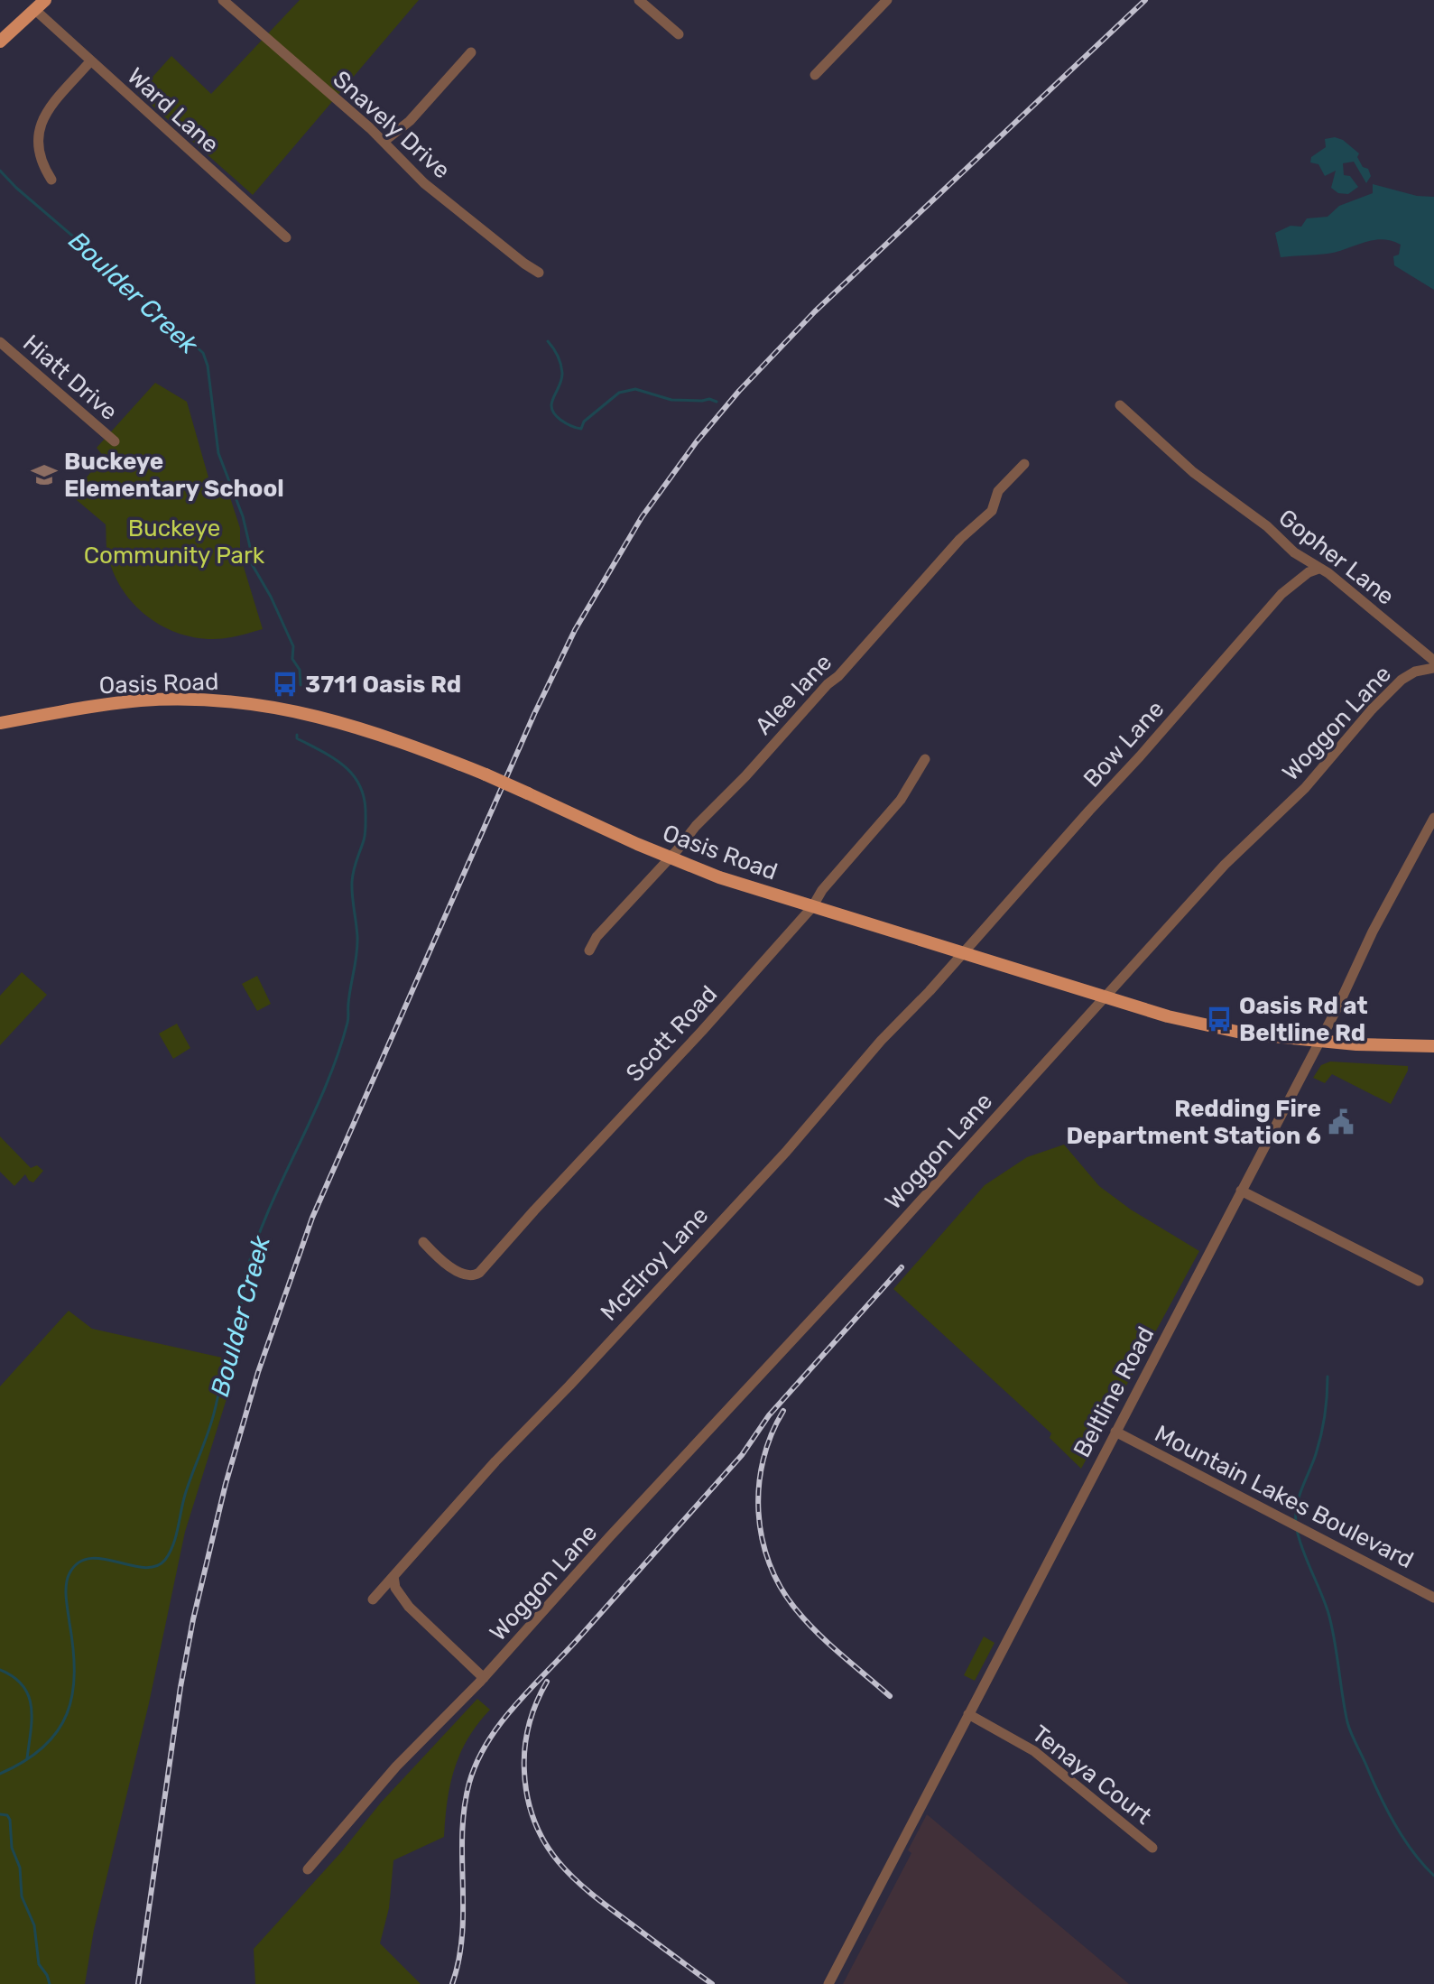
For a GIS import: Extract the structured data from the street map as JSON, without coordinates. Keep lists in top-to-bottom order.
{
  "streets": {
    "main road": ["Oasis Road"],
    "street": [
      "Ward Lane",
      "Snavely Drive",
      "Hiatt Drive",
      "Gopher Lane",
      "Alee lane",
      "Woggon Lane",
      "Bow Lane",
      "Scott Road",
      "McElroy Lane",
      "Beltline Road",
      "Mountain Lakes Boulevard",
      "Tenaya Court"
    ]
  },
  "crossings": [
    ["Gopher Lane", "Bow Lane"],
    ["Oasis Road", "Alee lane"],
    ["Oasis Road", "Woggon Lane"],
    ["Oasis Road", "Bow Lane"],
    ["Oasis Road", "Scott Road"],
    ["Oasis Road", "McElroy Lane"],
    ["Oasis Road", "Beltline Road"],
    ["Bow Lane", "McElroy Lane"],
    ["Beltline Road", "Mountain Lakes Boulevard"],
    ["Beltline Road", "Tenaya Court"]
  ],
  "water": ["Boulder Creek"],
  "parks": ["Buckeye Community Park"],
  "places": {
    "school or university": ["Buckeye Elementary School"],
    "bus stop": ["3711 Oasis Rd", "Oasis Rd at Beltline Rd"],
    "public building": ["Redding Fire Department Station 6"]
  }
}
